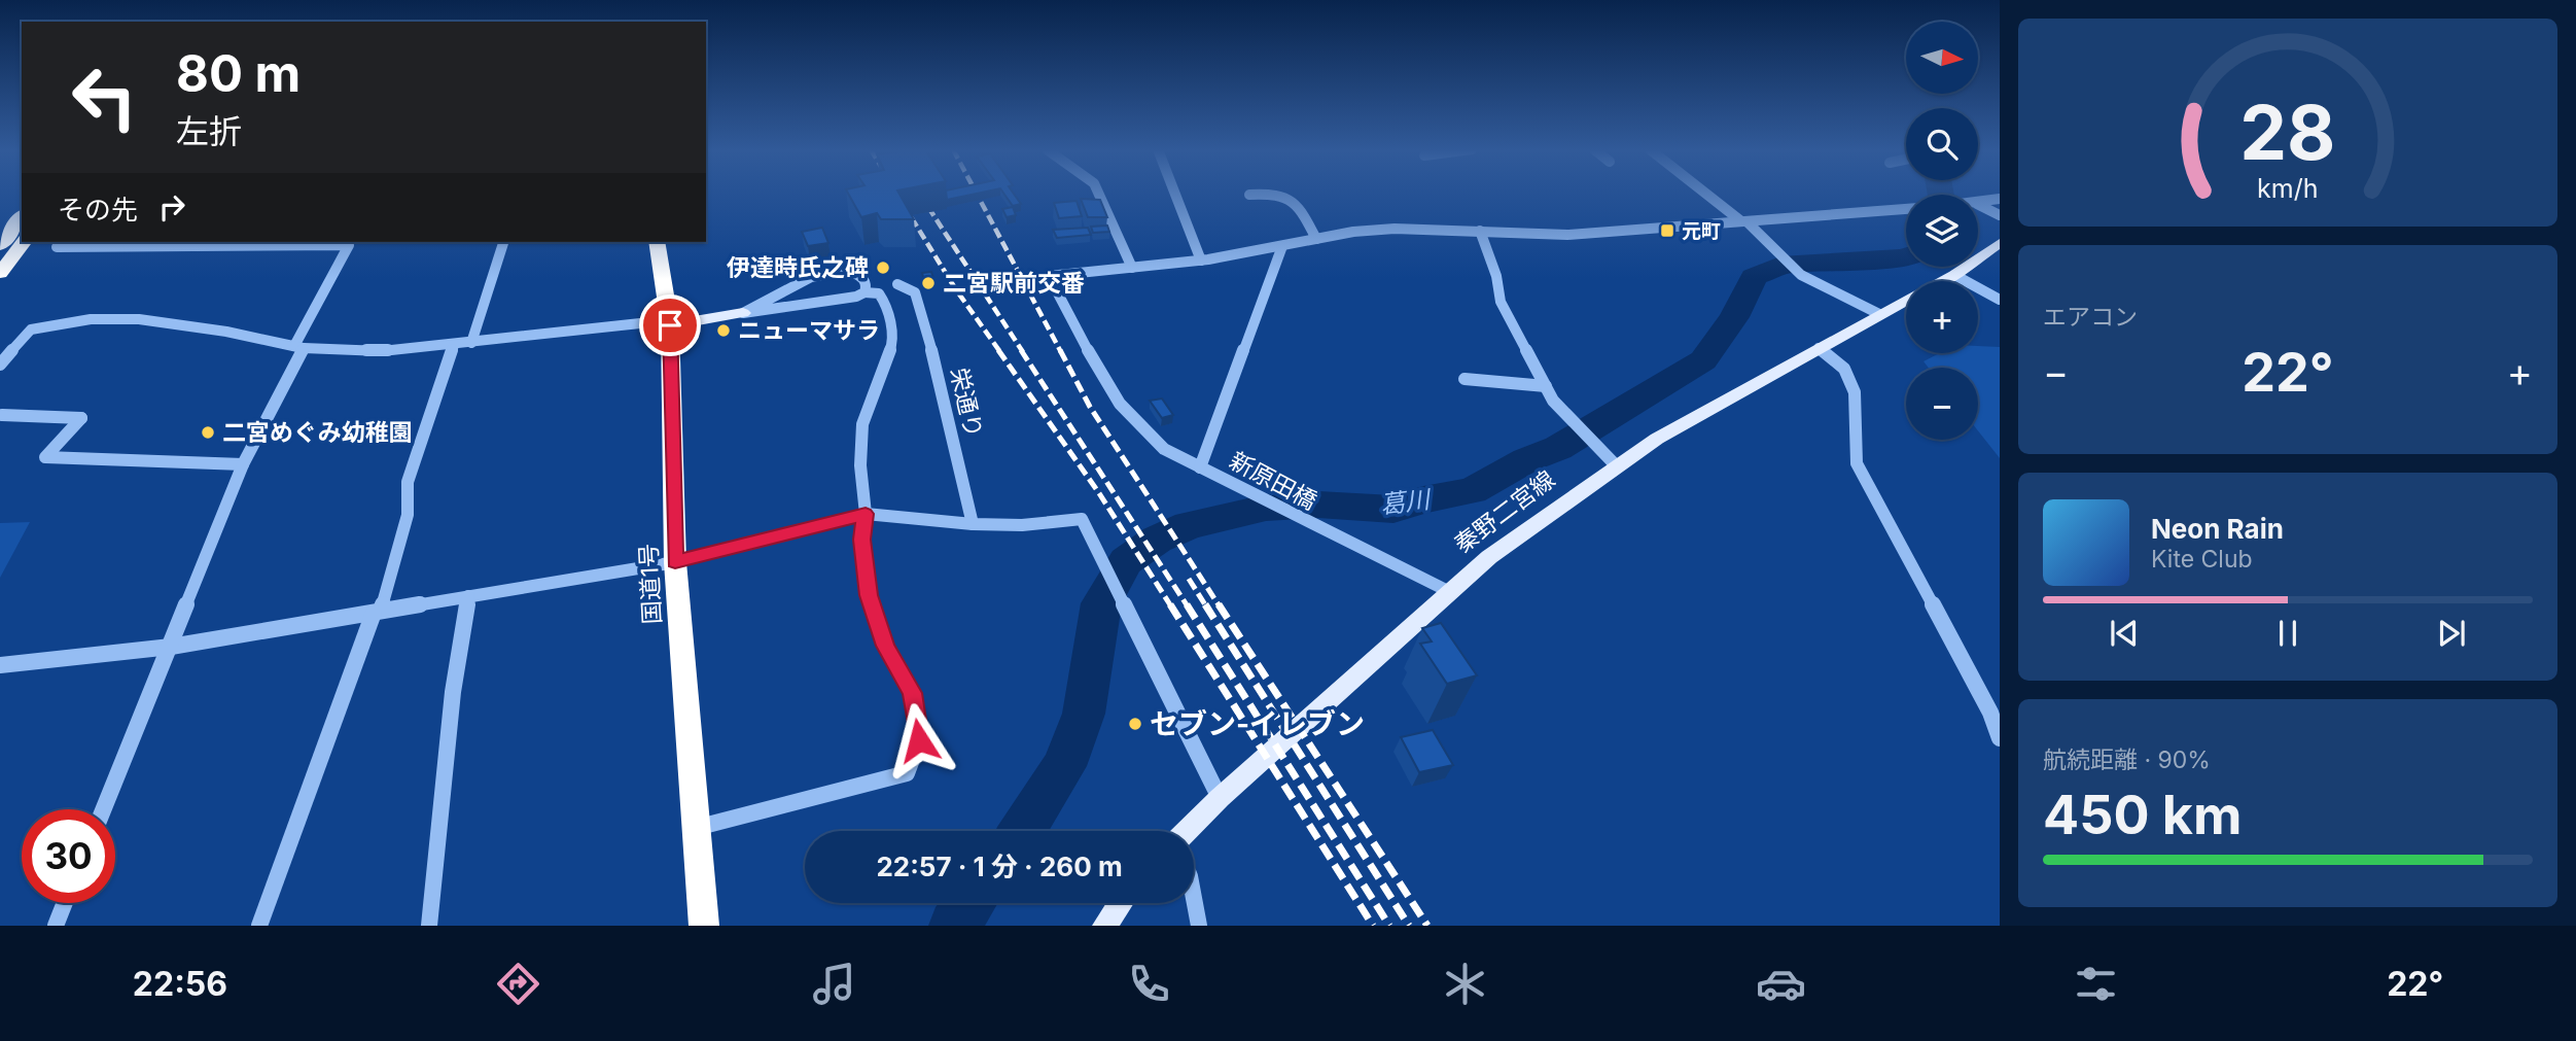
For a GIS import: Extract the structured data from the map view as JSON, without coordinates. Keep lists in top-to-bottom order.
{
  "streets": {
    "highway": ["国道1号"],
    "main road": ["秦野二宮線"],
    "street": ["栄通り", "新原田橋"]
  },
  "crossings": [
    ["新原田橋", "秦野二宮線"]
  ],
  "water": ["葛川"],
  "places": {
    "transit": ["元町"],
    "other": [
      "伊達時氏之碑",
      "二宮駅前交番",
      "ニューマサラ",
      "二宮めぐみ幼稚園",
      "セブン-イレブン"
    ]
  },
  "north": "right",
  "page": {
    "map_buttons": ["+", "−"],
    "turn": ["80 m", "左折"],
    "then": "その先",
    "tile": [
      "エアコン",
      ["航続距離 · 90%", "450 km"]
    ],
    "heat": ["−", "22°", "+"],
    "song": ["Neon Rain", "Kite Club"],
    "limit": "30",
    "trip": "22:57 · 1 分 · 260 m",
    "tabs": ["22:56", "22°"],
    "gauge": ["28", "km/h"]
  }
}
